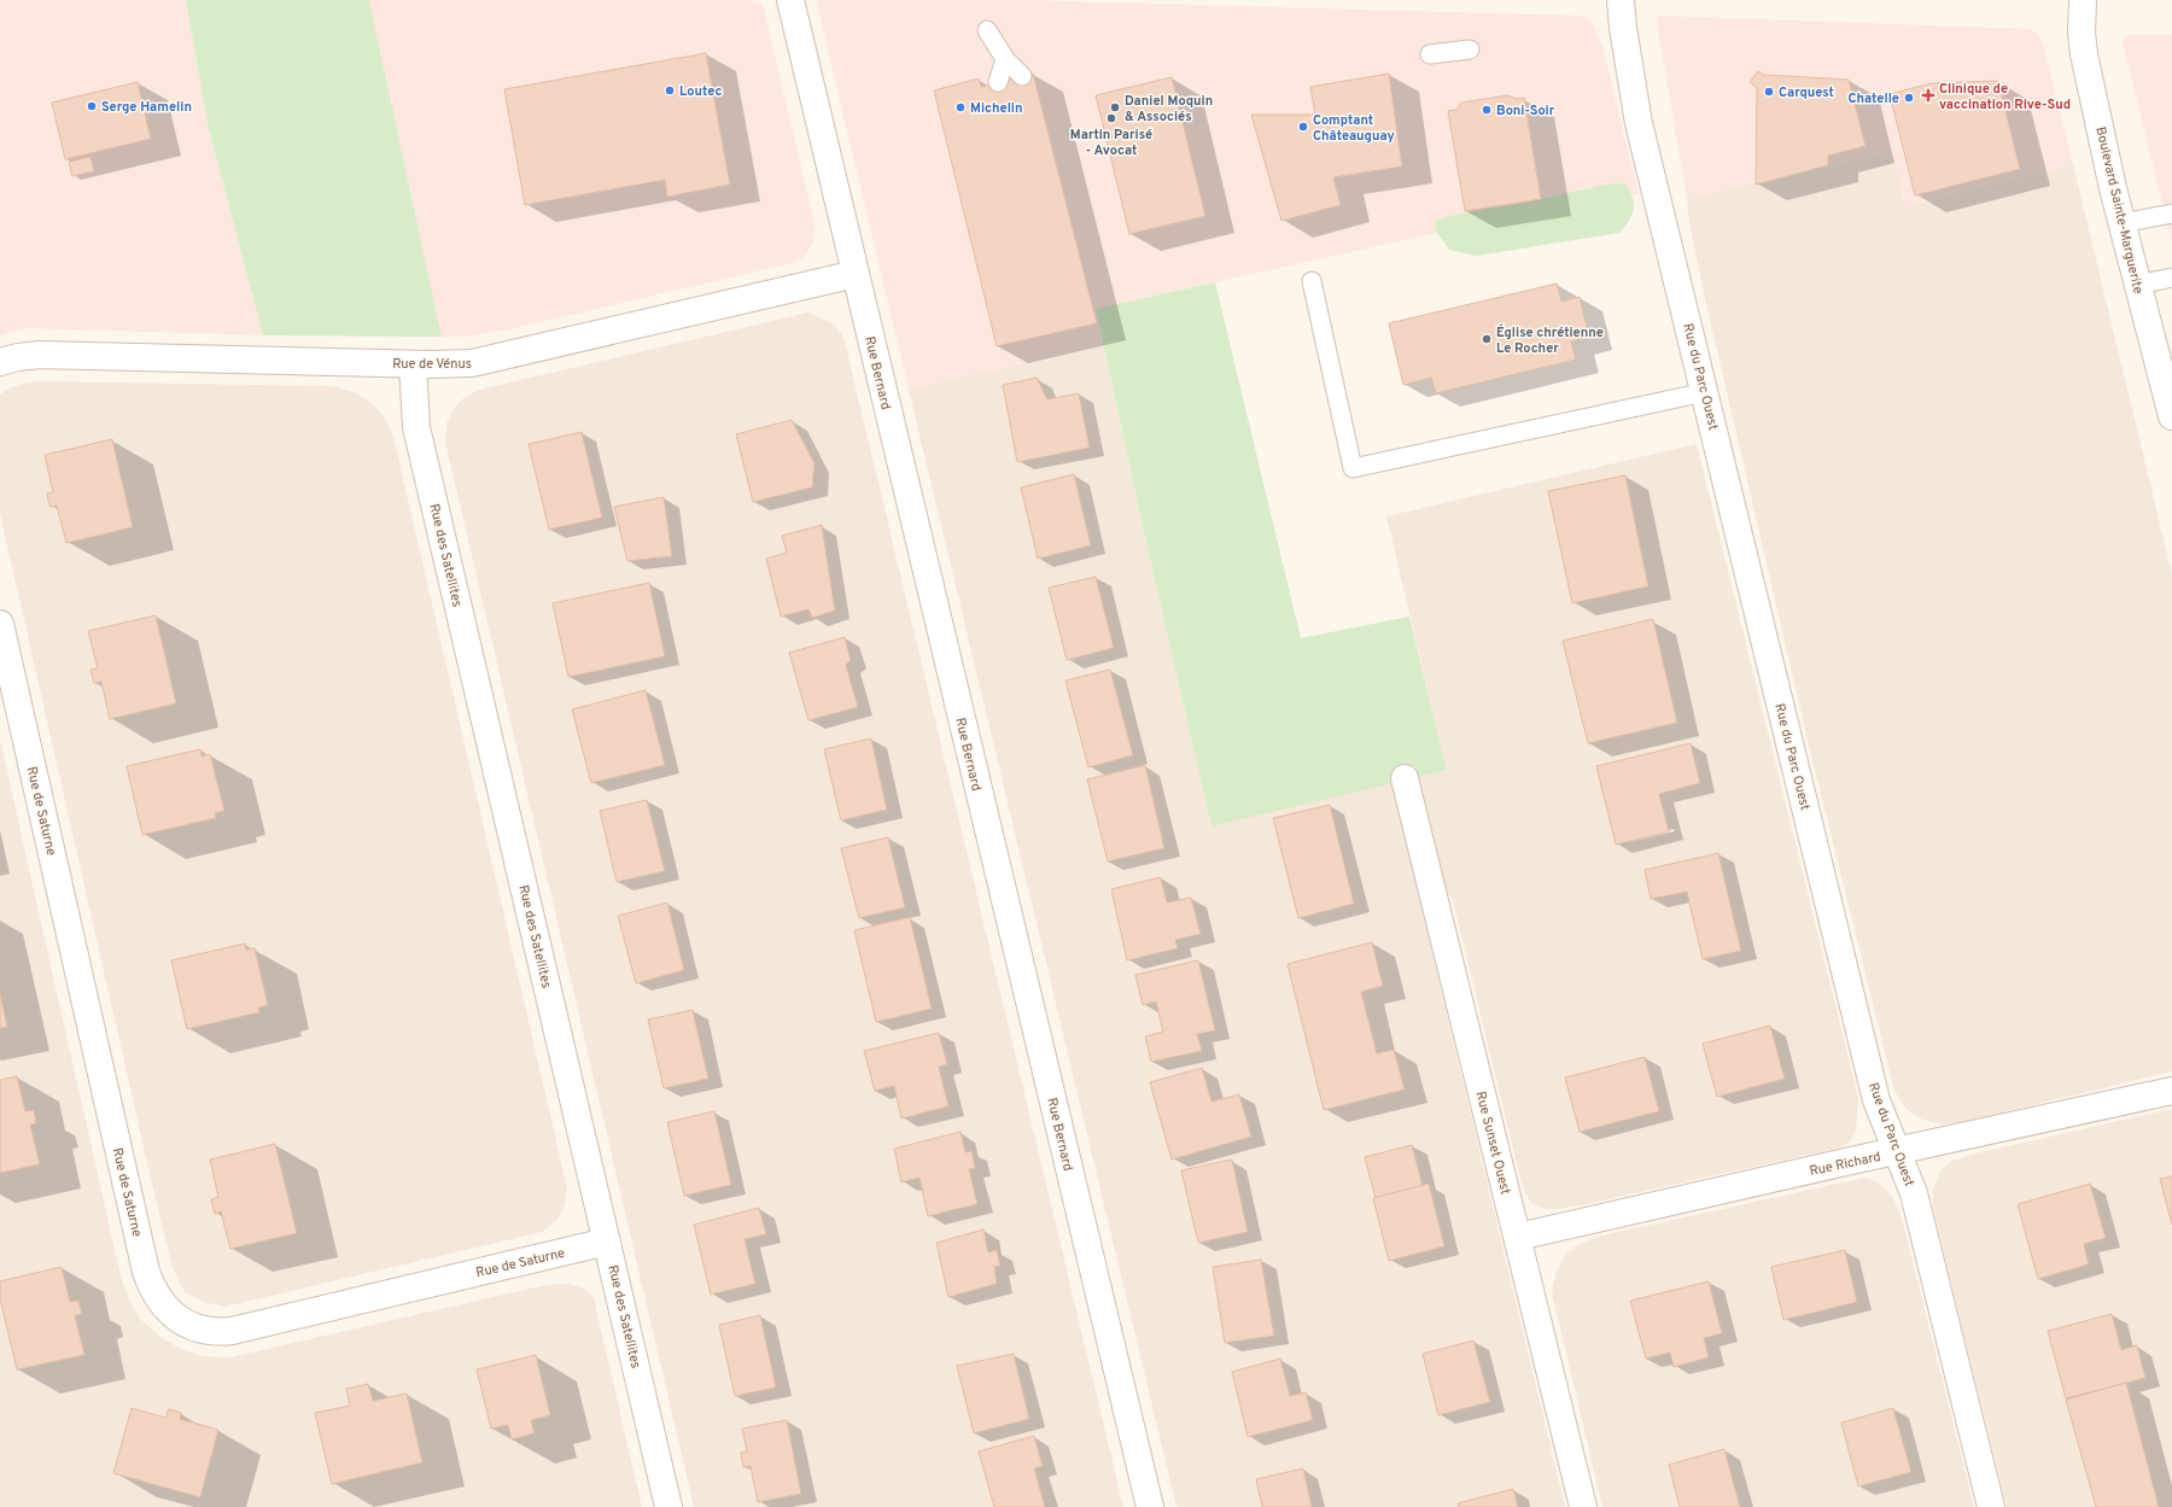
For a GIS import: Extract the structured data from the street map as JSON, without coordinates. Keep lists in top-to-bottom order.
{
  "streets": {
    "street": [
      "Boulevard Sainte-Marguerite",
      "Rue de Vénus",
      "Rue Bernard",
      "Rue du Parc Ouest",
      "Rue des Satellites",
      "Rue de Saturne",
      "Rue Sunset Ouest",
      "Rue Richard"
    ]
  },
  "crossings": [
    ["Rue de Vénus", "Rue Bernard"],
    ["Rue de Vénus", "Rue des Satellites"],
    ["Rue du Parc Ouest", "Rue Richard"],
    ["Rue des Satellites", "Rue de Saturne"],
    ["Rue Sunset Ouest", "Rue Richard"]
  ],
  "places": {
    "other": [
      "Loutec",
      "Carquest",
      "Chatelle",
      "Serge Hamelin",
      "Michelin",
      "Daniel Moquin & Associés",
      "Boni-Soir",
      "Martin Parisé - Avocat",
      "Comptant Châteauguay",
      "Église chrétienne Le Rocher"
    ],
    "health": ["Clinique de vaccination Rive-Sud"]
  }
}
